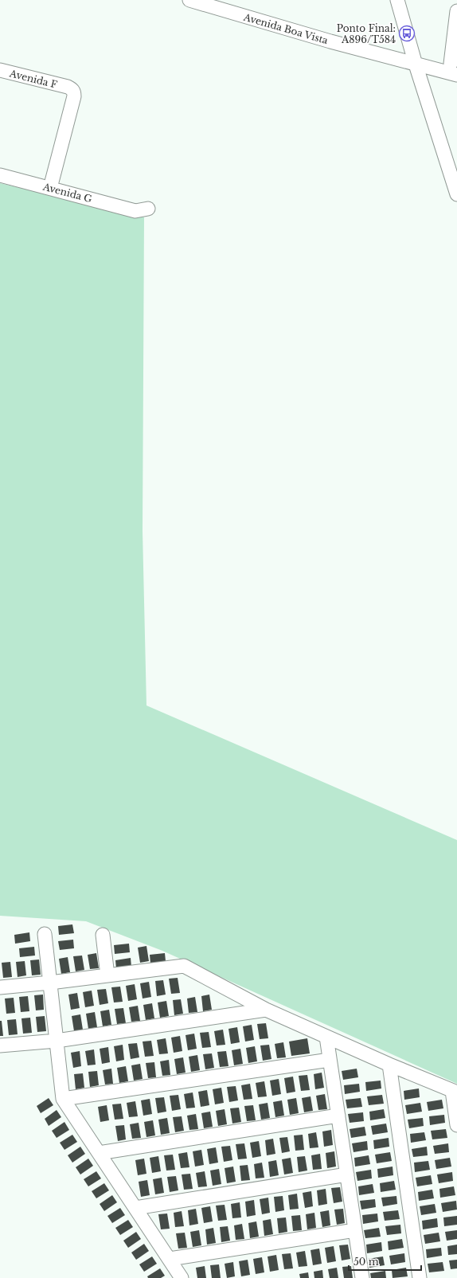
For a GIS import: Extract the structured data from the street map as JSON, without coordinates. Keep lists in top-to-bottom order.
{
  "streets": {
    "street": ["Avenida Boa Vista", "Avenida F", "Avenida G"]
  },
  "crossings": [
    ["Avenida F", "Avenida G"]
  ],
  "places": {
    "bus stop": ["Ponto Final: A896/T584"]
  },
  "scale_bar": "50 m"
}
